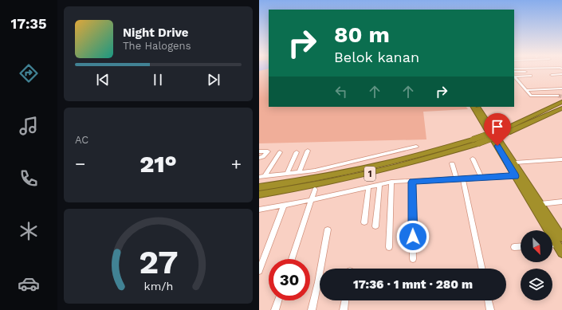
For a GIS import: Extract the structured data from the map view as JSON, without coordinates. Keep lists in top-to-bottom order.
{
  "streets": {
    "highway": ["1"]
  },
  "north": "bottom right",
  "page": {
    "tabs": "17:35",
    "turn": ["80 m", "Belok kanan"],
    "song": ["Night Drive", "The Halogens"],
    "tile": "AC",
    "heat": ["−", "21°", "+"],
    "limit": "30",
    "trip": "17:36 · 1 mnt · 280 m",
    "gauge": ["27", "km/h"]
  }
}
